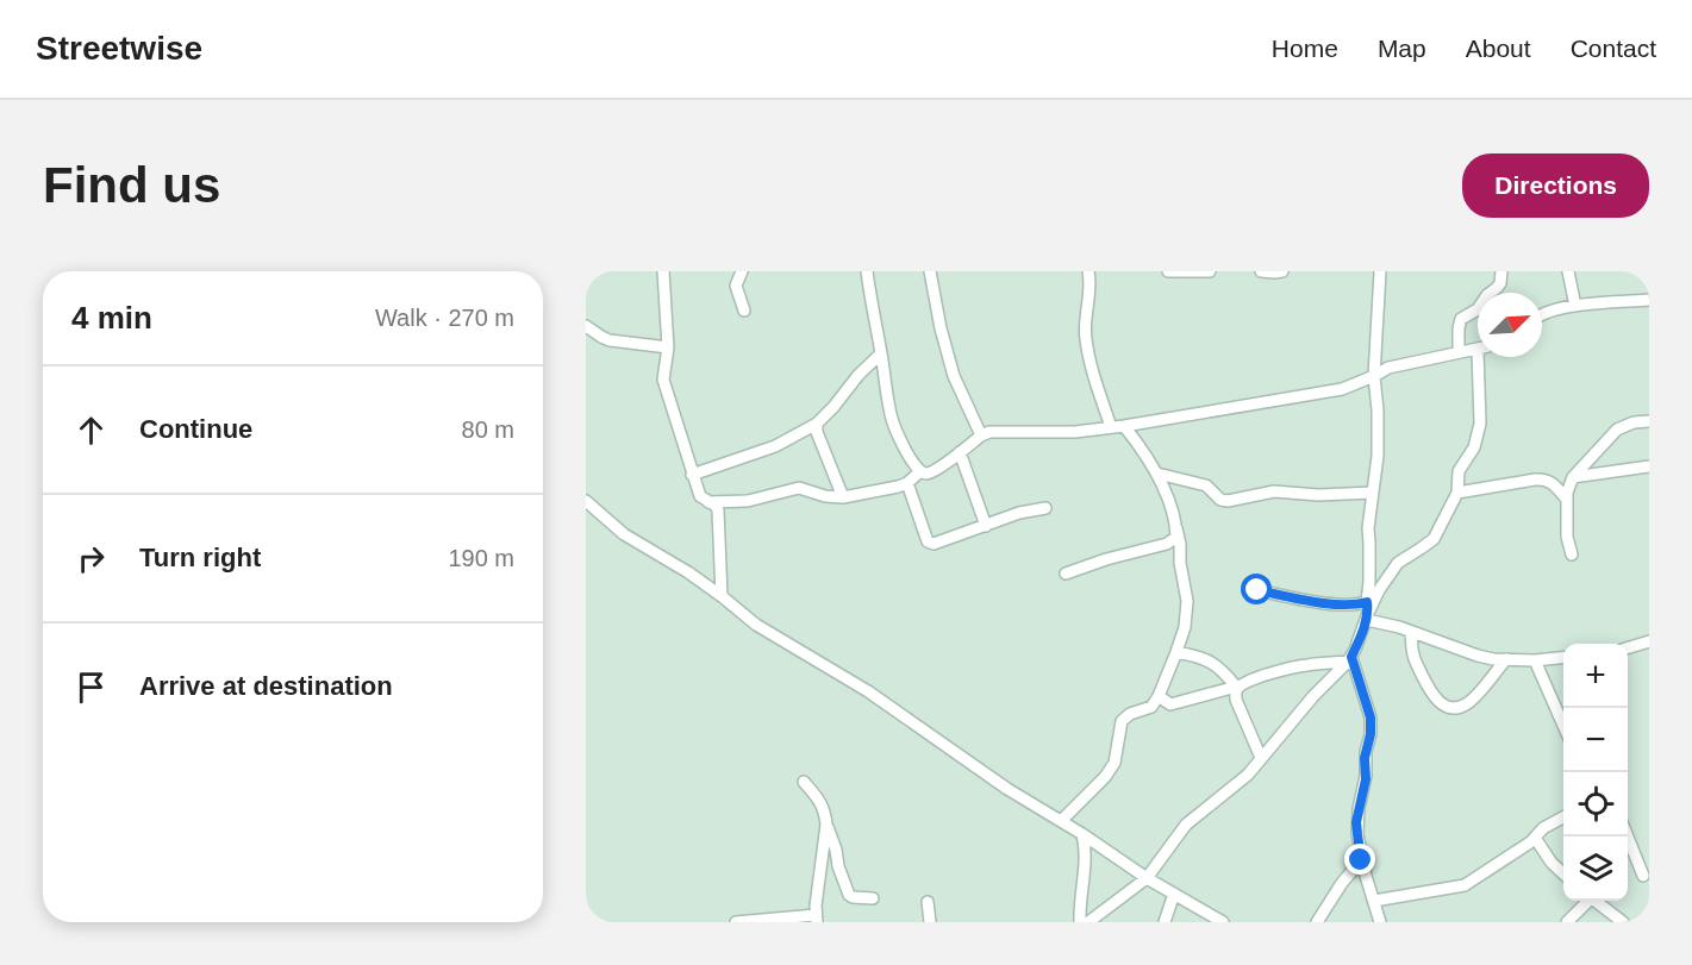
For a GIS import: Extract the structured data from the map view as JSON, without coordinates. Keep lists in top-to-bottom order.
{
  "north": "top right",
  "page": {
    "header": "Streetwise",
    "nav": [
      "Home",
      "Map",
      "About",
      "Contact"
    ],
    "buttons": "Directions",
    "title": "Find us",
    "heading": ["4 min", "Walk · 270 m"],
    "list": [
      ["Continue", "80 m"],
      ["Turn right", "190 m"],
      "Arrive at destination"
    ],
    "map_buttons": ["+", "−"]
  }
}
